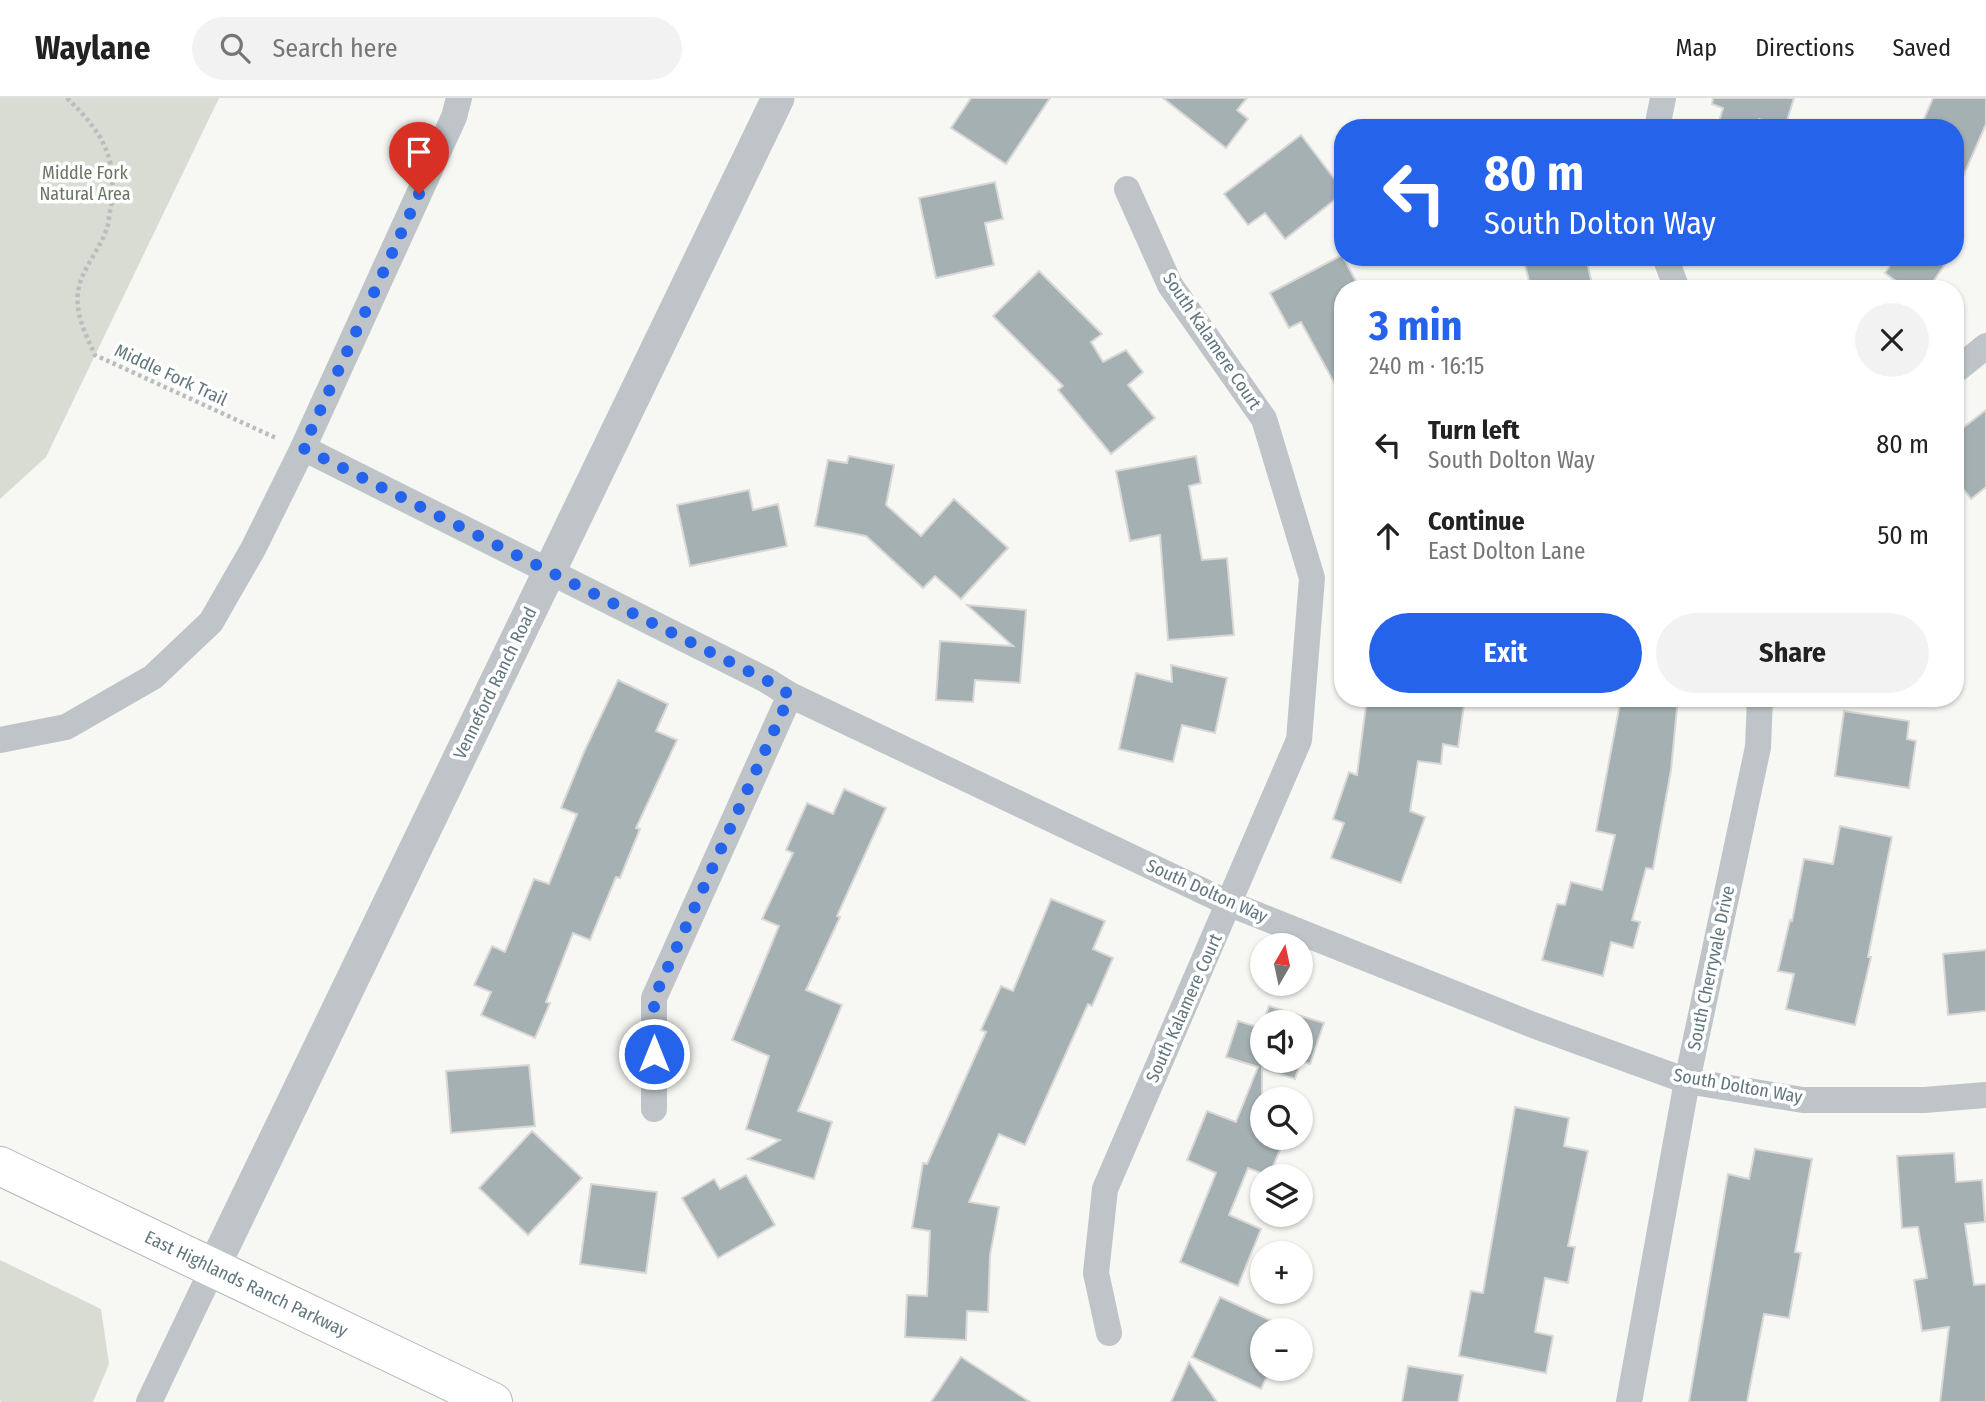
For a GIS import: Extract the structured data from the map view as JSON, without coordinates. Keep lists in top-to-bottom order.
{
  "streets": {
    "main road": ["East Highlands Ranch Parkway"],
    "street": [
      "South Kalamere Court",
      "Venneford Ranch Road",
      "South Dolton Way",
      "South Cherryvale Drive"
    ],
    "path": ["Middle Fork Trail"]
  },
  "crossings": [
    ["South Kalamere Court", "South Dolton Way"],
    ["Middle Fork Trail", "South Dolton Way"],
    ["Venneford Ranch Road", "South Dolton Way"],
    ["Venneford Ranch Road", "East Highlands Ranch Parkway"],
    ["South Dolton Way", "South Cherryvale Drive"]
  ],
  "parks": ["Middle Fork Natural Area"],
  "north": "top",
  "page": {
    "header": "Waylane",
    "search": "Search here",
    "nav": ["Map", "Directions", "Saved"],
    "turn": ["80 m", "South Dolton Way"],
    "heading": ["3 min", "240 m · 16:15"],
    "list": [
      {
        "name": "Turn left",
        "note": "South Dolton Way",
        "value": "80 m"
      },
      {
        "name": "Continue",
        "note": "East Dolton Lane",
        "value": "50 m"
      }
    ],
    "buttons": ["Exit", "Share"],
    "map_buttons": ["+", "−"]
  }
}
